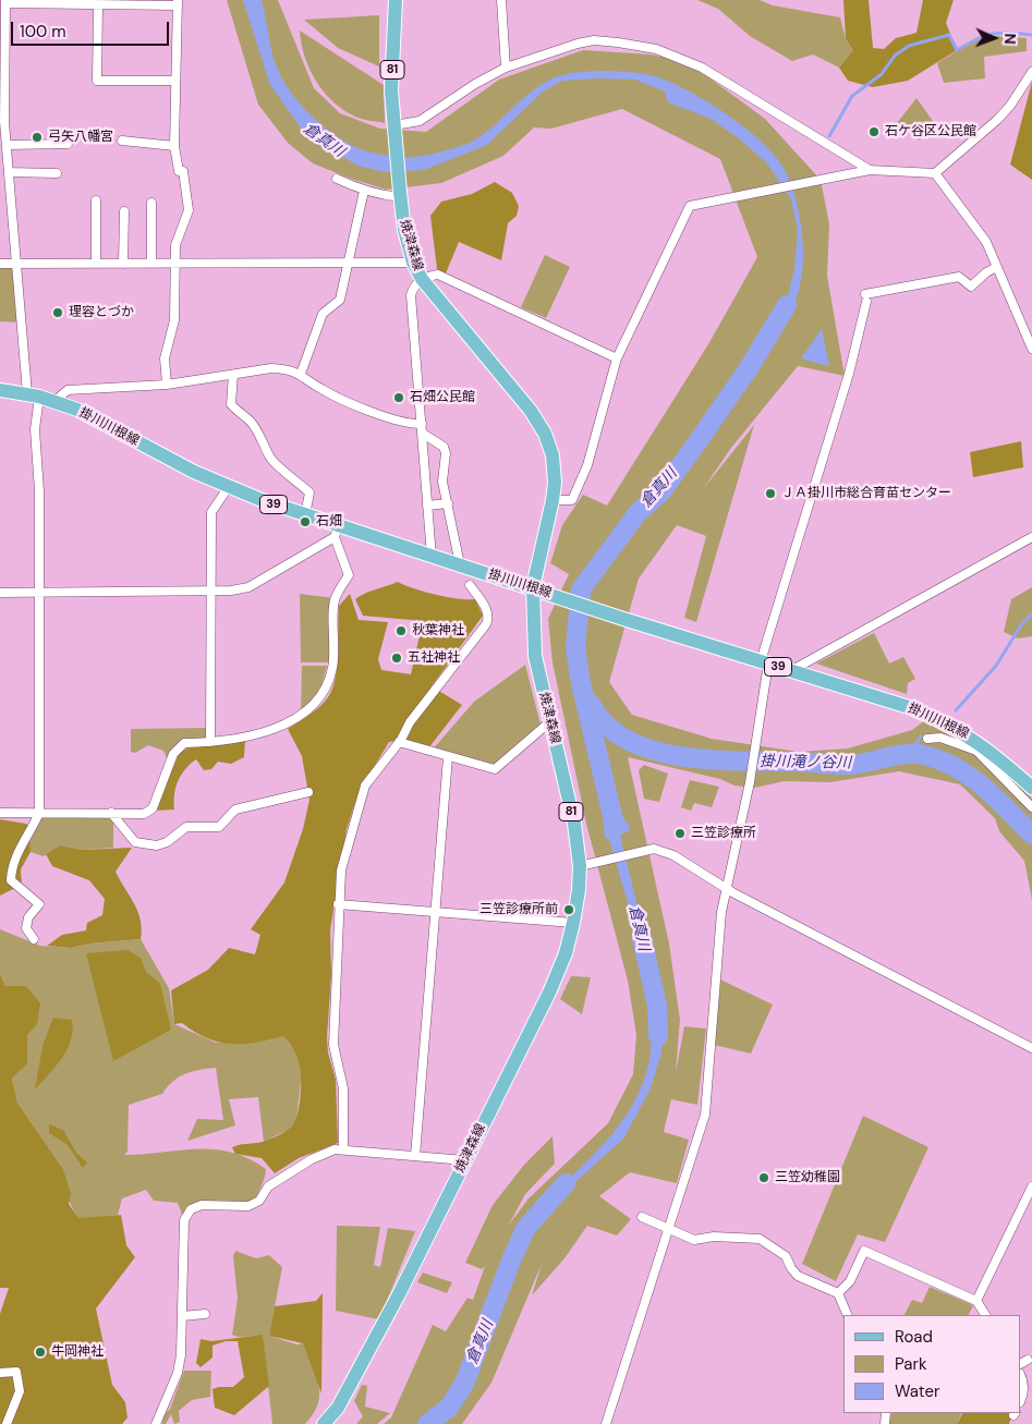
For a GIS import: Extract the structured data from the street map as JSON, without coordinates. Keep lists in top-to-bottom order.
{
  "streets": {
    "main road": [
      "81",
      "焼津森線",
      "掛川川根線",
      "39"
    ]
  },
  "crossings": [
    ["焼津森線", "掛川川根線"]
  ],
  "water": ["倉真川", "掛川滝ノ谷川"],
  "places": [
    "石ケ谷区公民館",
    "弓矢八幡宮",
    "理容とづか",
    "石畑公民館",
    "ＪＡ掛川市総合育苗センター",
    "石畑",
    "秋葉神社",
    "五社神社",
    "三笠診療所",
    "三笠診療所前",
    "三笠幼稚園",
    "牛岡神社"
  ],
  "legend": ["Road", "Park", "Water"],
  "scale_bar": "100 m",
  "north": "right"
}
